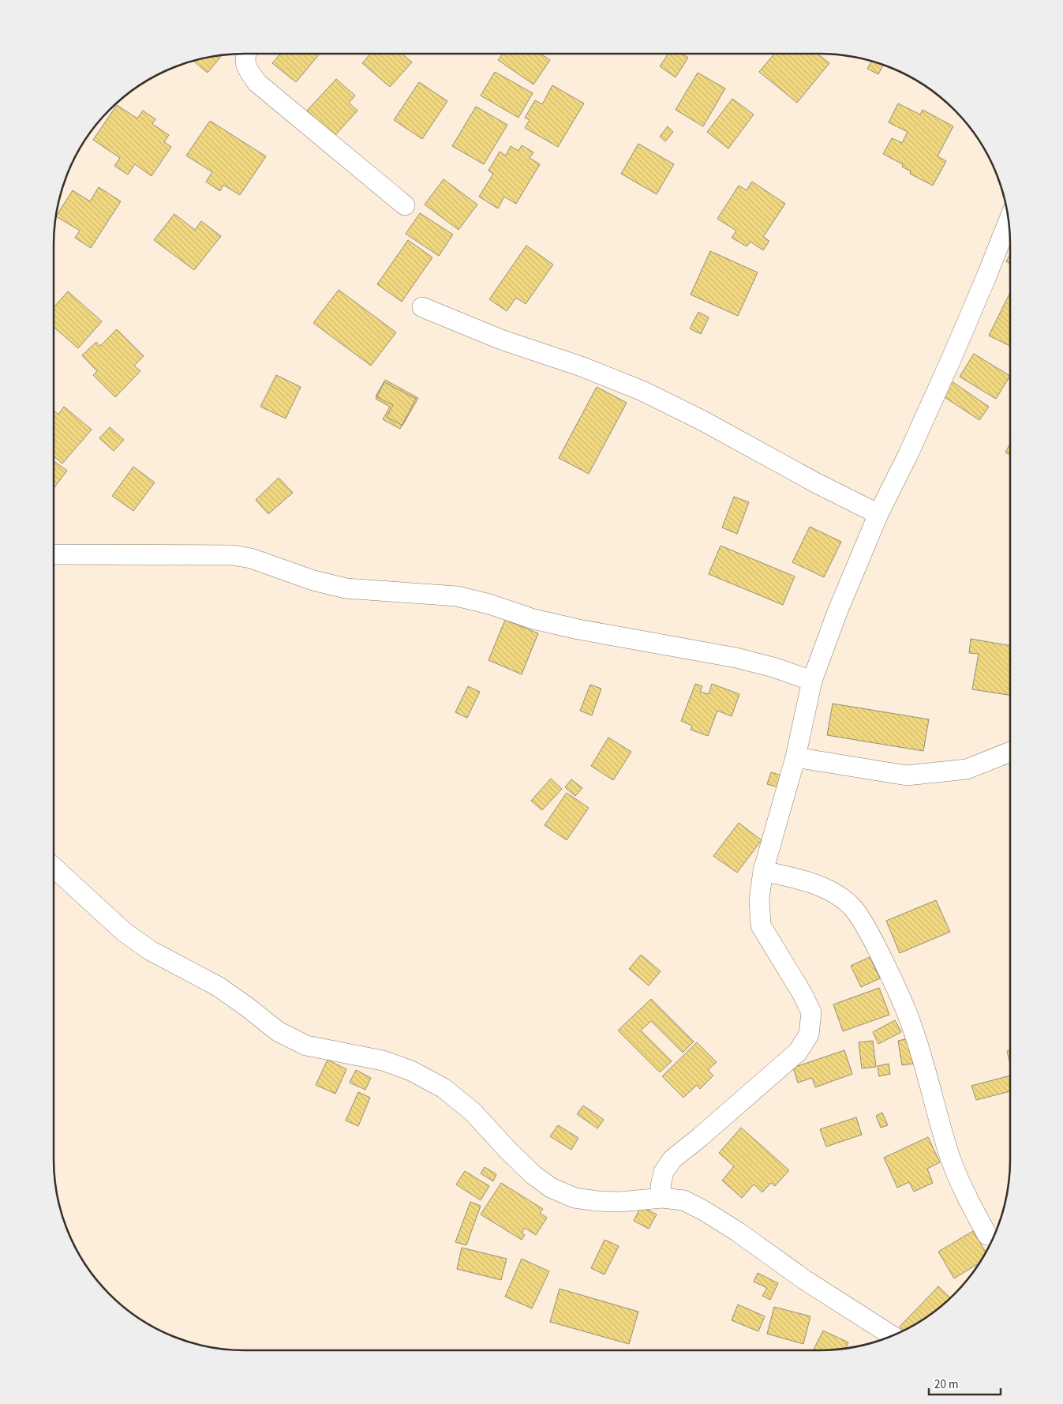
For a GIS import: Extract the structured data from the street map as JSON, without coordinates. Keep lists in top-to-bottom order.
{
  "scale_bar": "20 m"
}
